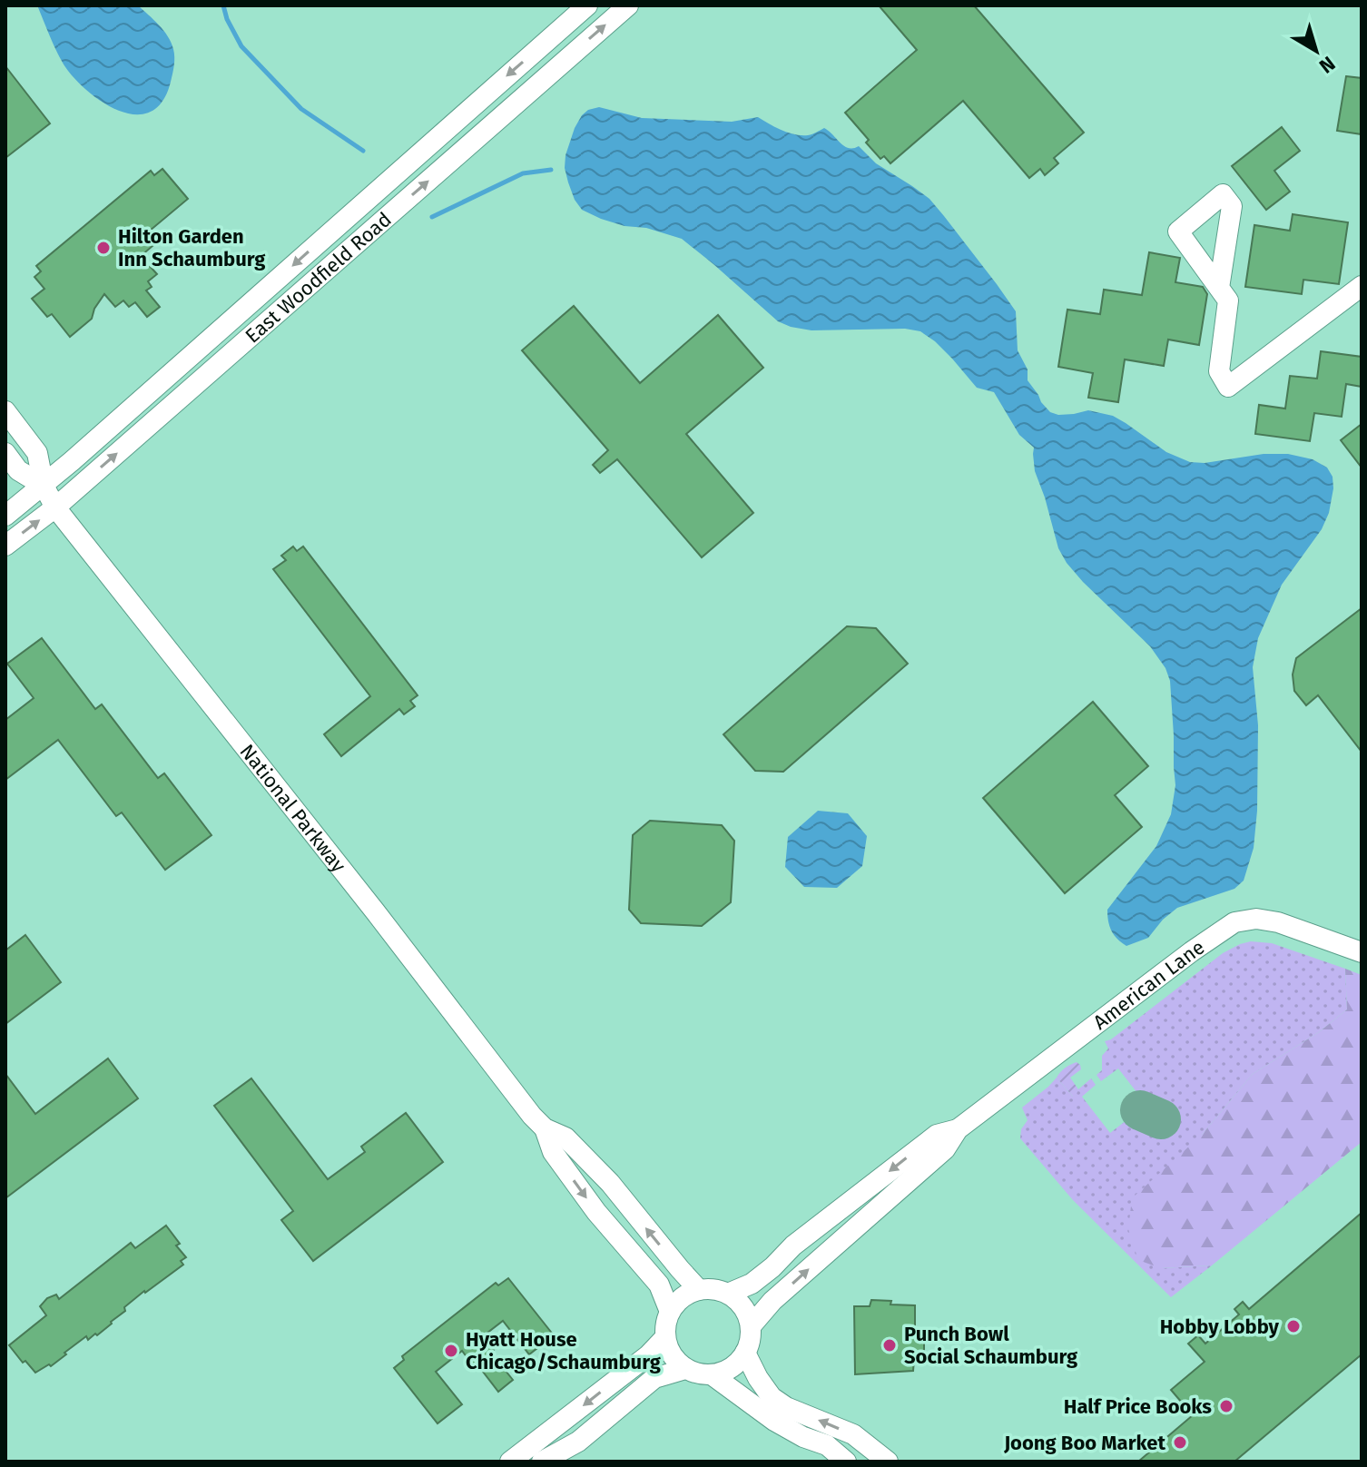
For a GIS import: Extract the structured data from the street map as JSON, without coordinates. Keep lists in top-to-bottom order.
{
  "streets": {
    "street": ["East Woodfield Road", "National Parkway", "American Lane"]
  },
  "crossings": [
    ["East Woodfield Road", "National Parkway"],
    ["National Parkway", "American Lane"]
  ],
  "places": [
    "Hilton Garden Inn Schaumburg",
    "Hobby Lobby",
    "Punch Bowl Social Schaumburg",
    "Hyatt House Chicago/Schaumburg",
    "Half Price Books",
    "Joong Boo Market"
  ],
  "north": "bottom right"
}
